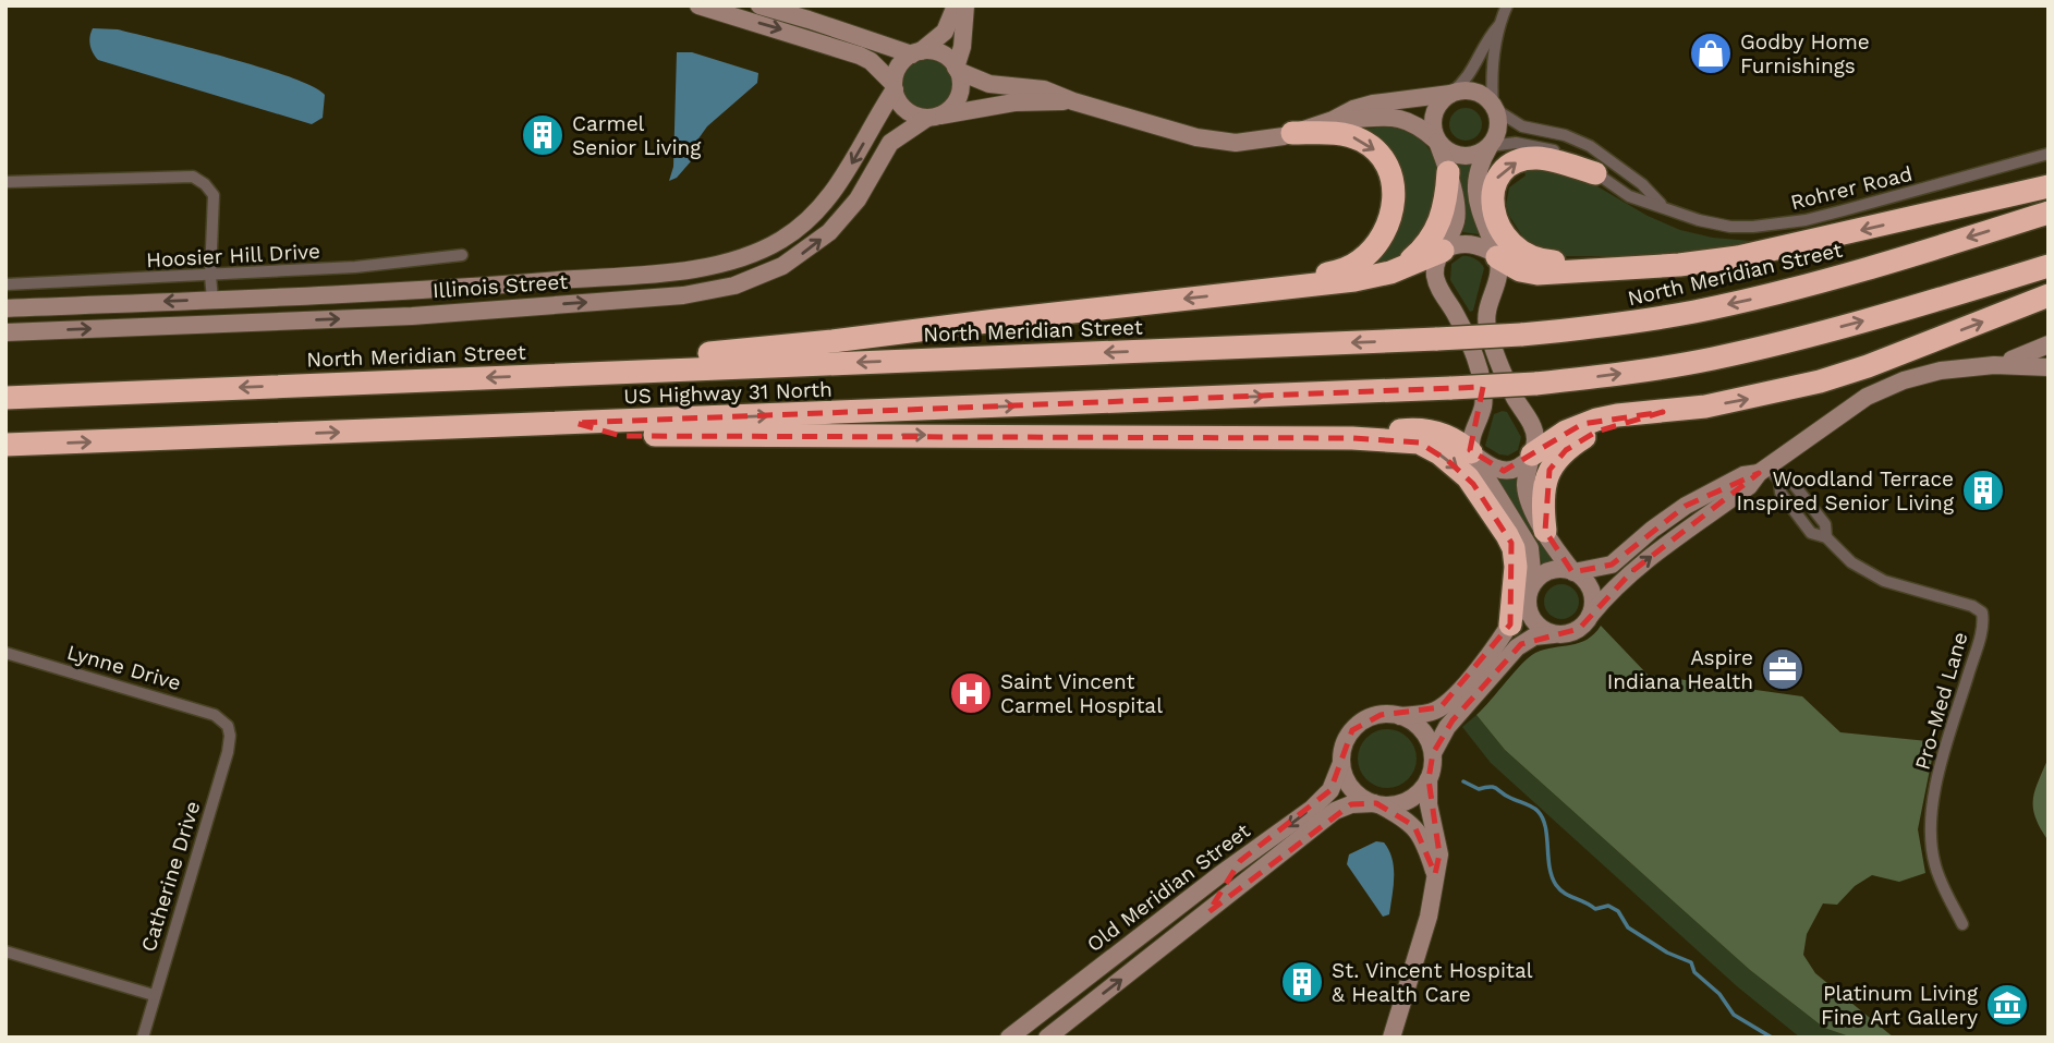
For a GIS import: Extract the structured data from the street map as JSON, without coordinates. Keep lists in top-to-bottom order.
{
  "streets": {
    "highway": ["North Meridian Street", "US Highway 31 North"],
    "street": [
      "Rohrer Road",
      "Hoosier Hill Drive",
      "Illinois Street",
      "Lynne Drive",
      "Pro-Med Lane",
      "Catherine Drive",
      "Old Meridian Street"
    ]
  },
  "crossings": [
    ["Lynne Drive", "Catherine Drive"]
  ],
  "places": {
    "shop": ["Godby Home Furnishings"],
    "building": ["Carmel Senior Living", "Woodland Terrace Inspired Senior Living", "St. Vincent Hospital & Health Care"],
    "office": ["Aspire Indiana Health"],
    "hospital": ["Saint Vincent Carmel Hospital"],
    "museum": ["Platinum Living Fine Art Gallery"]
  }
}
